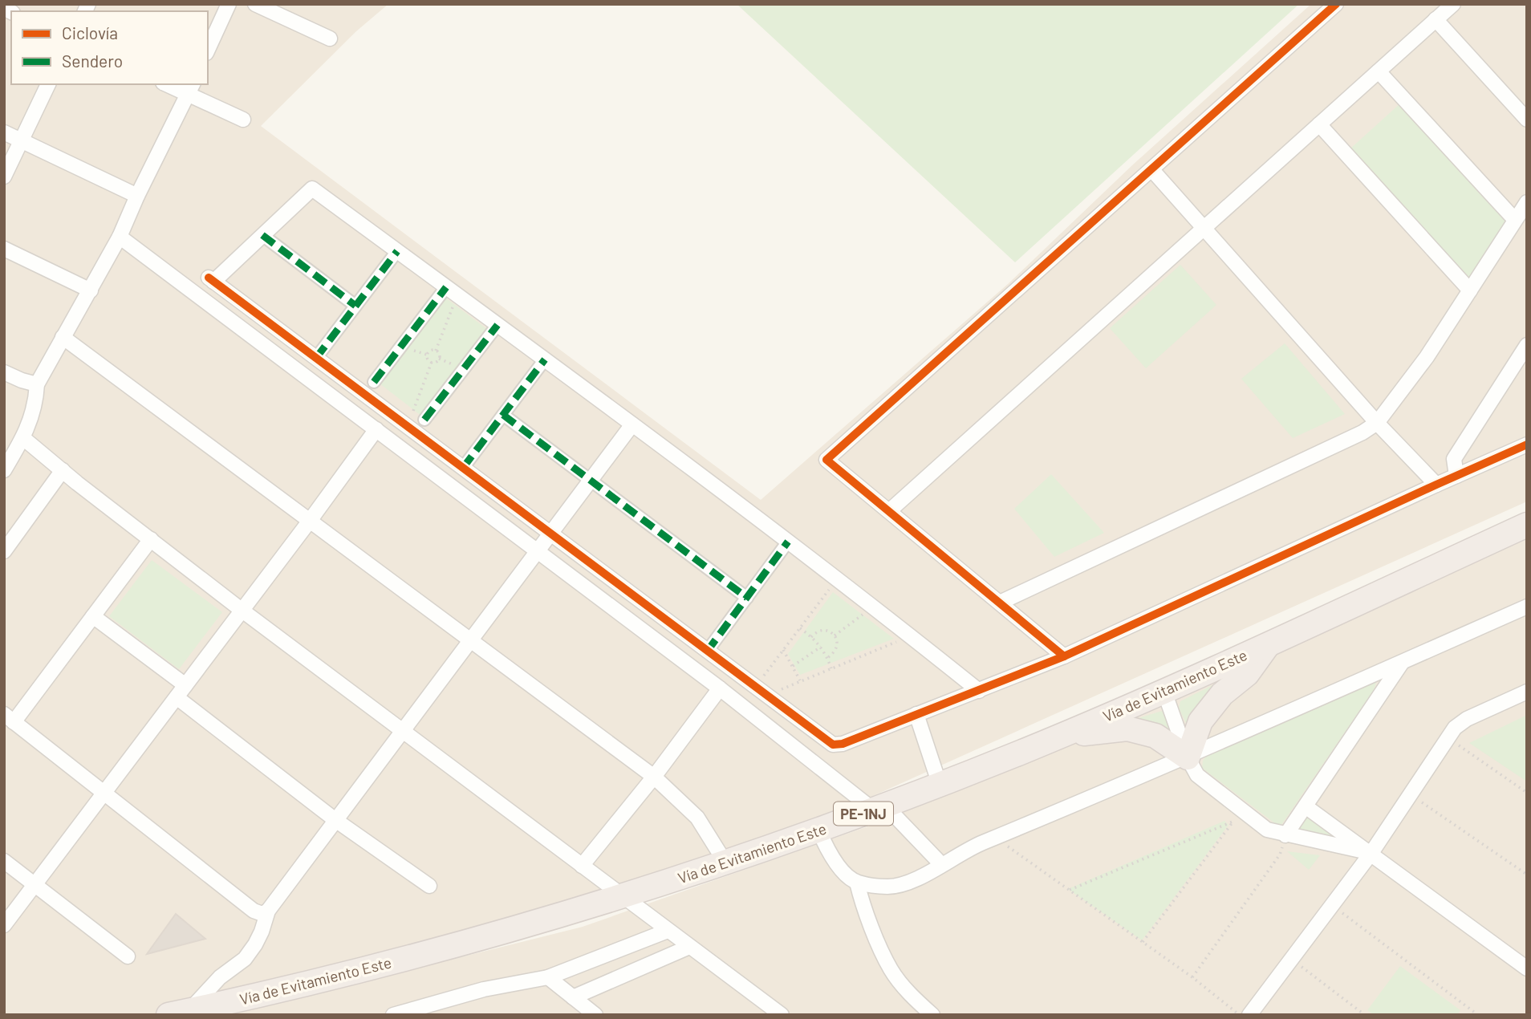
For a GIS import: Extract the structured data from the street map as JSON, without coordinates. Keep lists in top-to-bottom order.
{
  "streets": {
    "highway": ["Vía de Evitamiento Este", "PE-1NJ"]
  },
  "legend": ["Ciclovía", "Sendero"]
}
